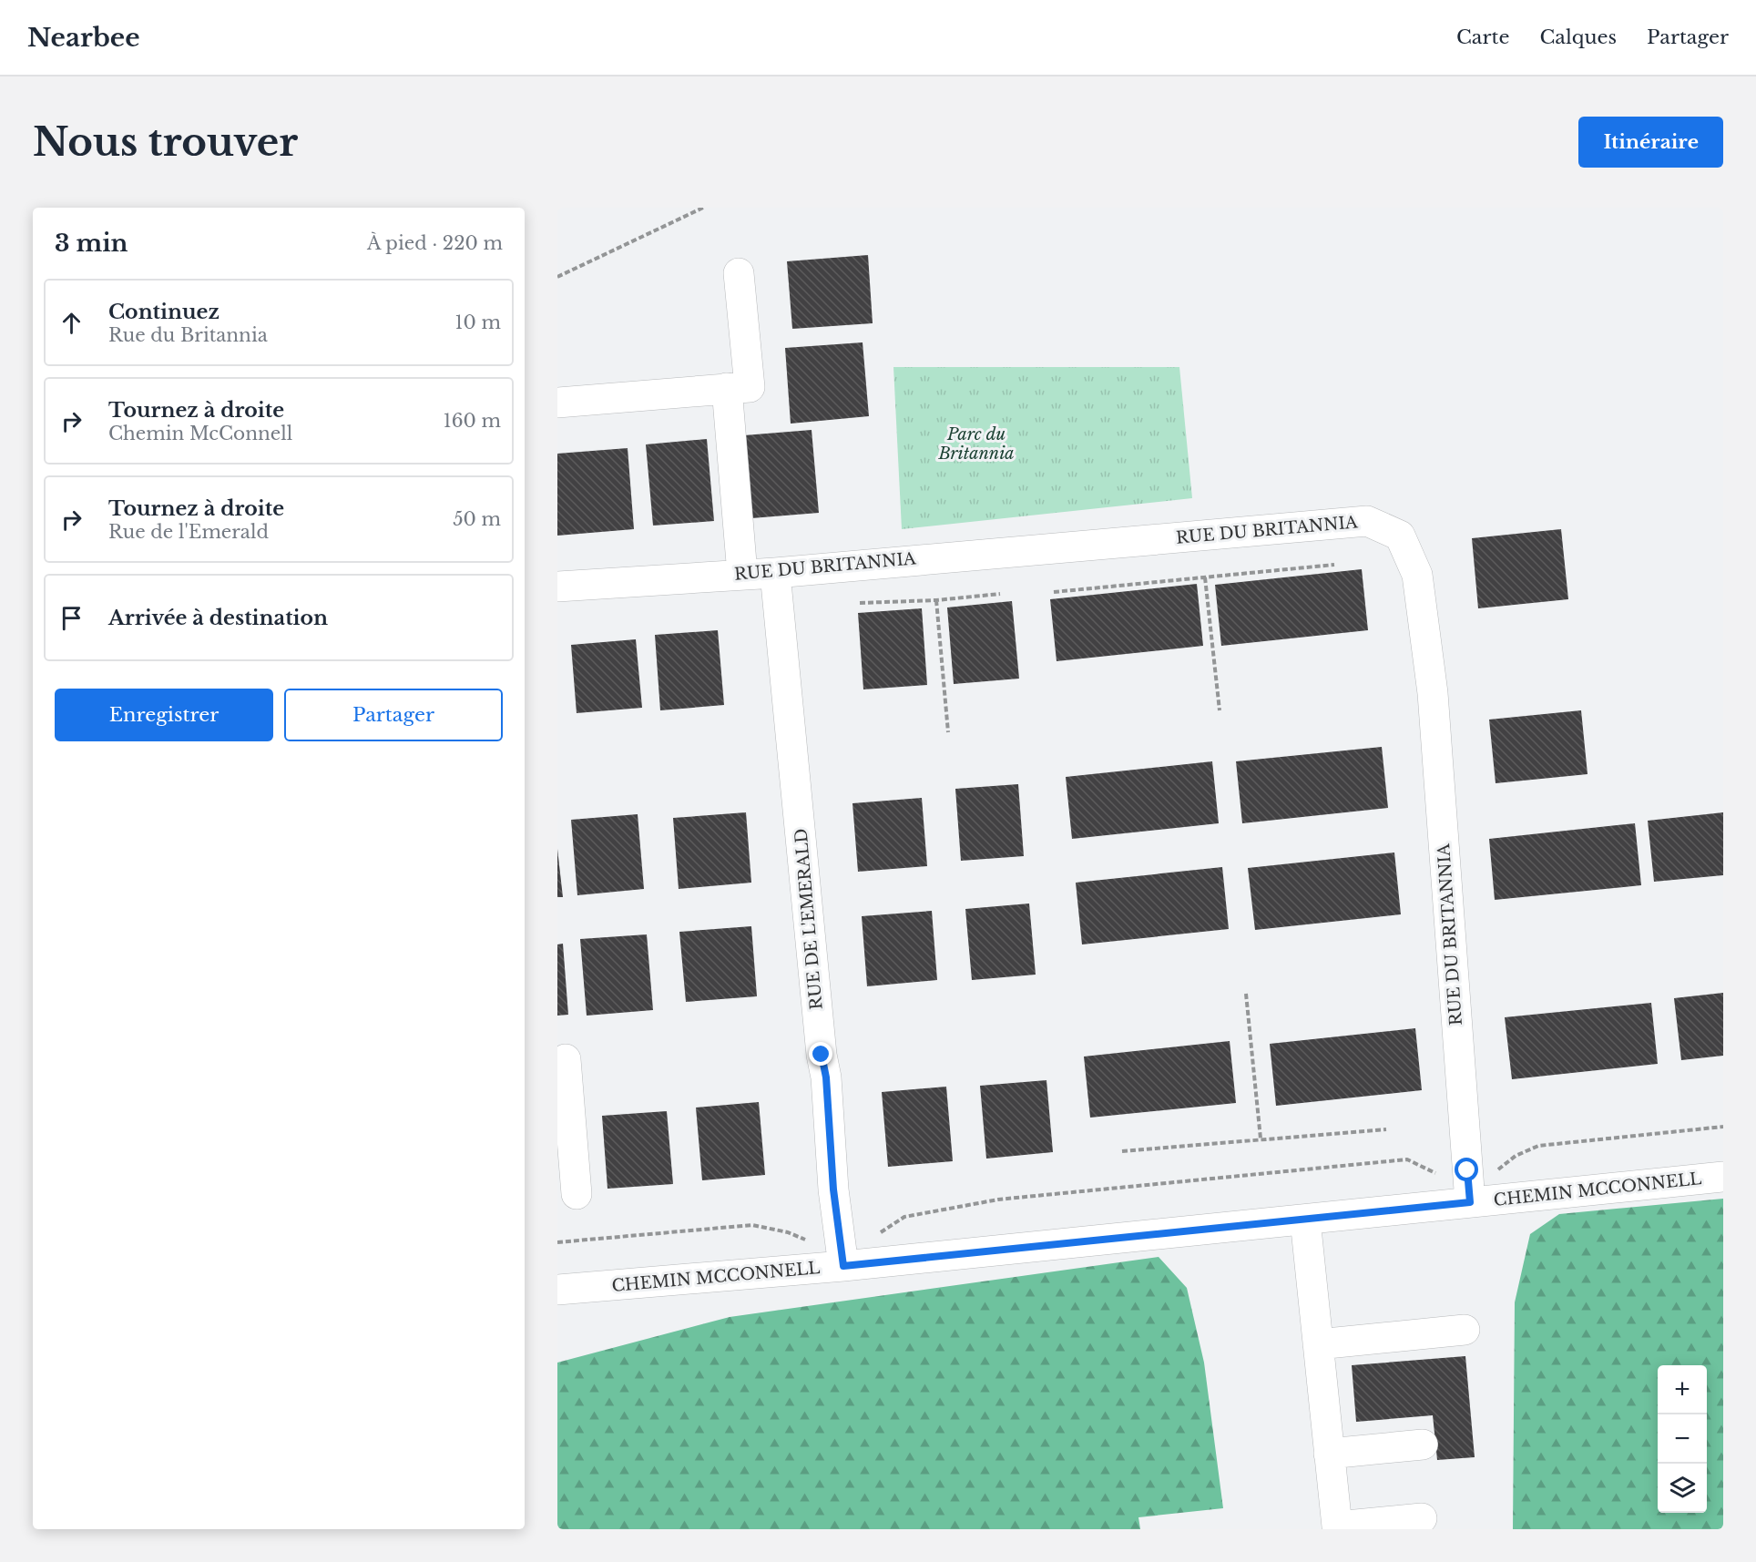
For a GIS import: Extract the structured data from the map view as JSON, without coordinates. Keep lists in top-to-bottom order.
{
  "streets": {
    "street": ["RUE DU BRITANNIA", "RUE DE L'EMERALD", "CHEMIN MCCONNELL"]
  },
  "crossings": [
    ["RUE DU BRITANNIA", "RUE DE L'EMERALD"],
    ["RUE DU BRITANNIA", "CHEMIN MCCONNELL"],
    ["RUE DE L'EMERALD", "CHEMIN MCCONNELL"]
  ],
  "parks": ["Parc du Britannia"],
  "page": {
    "header": "Nearbee",
    "nav": ["Carte", "Calques", "Partager"],
    "buttons": [
      "Itinéraire",
      ["Enregistrer", "Partager"]
    ],
    "title": "Nous trouver",
    "heading": ["3 min", "À pied · 220 m"],
    "list": [
      ["Continuez", "Rue du Britannia", "10 m"],
      ["Tournez à droite", "Chemin McConnell", "160 m"],
      ["Tournez à droite", "Rue de l'Emerald", "50 m"],
      "Arrivée à destination"
    ],
    "map_buttons": ["+", "−"]
  }
}
